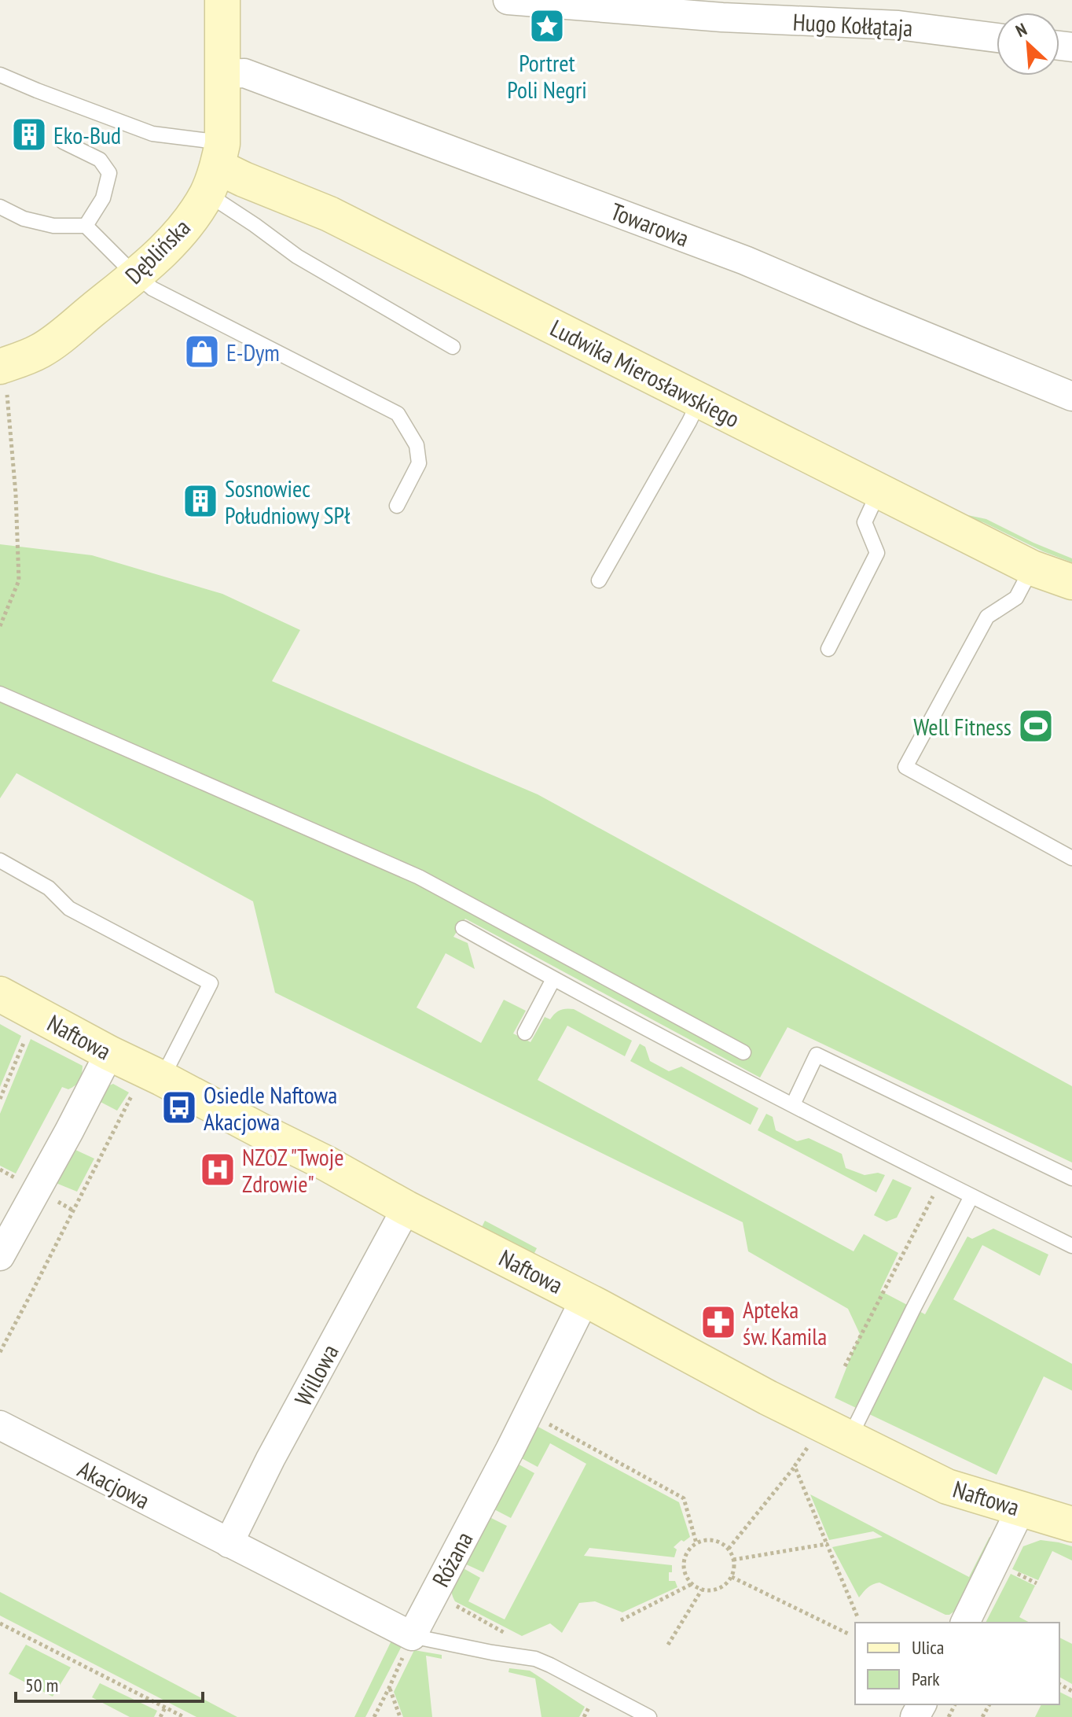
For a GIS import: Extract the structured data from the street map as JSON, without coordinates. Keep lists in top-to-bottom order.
{
  "streets": {
    "street": [
      "Hugo Kołłątaja",
      "Towarowa",
      "Dęblińska",
      "Ludwika Mierosławskiego",
      "Naftowa",
      "Willowa",
      "Akacjowa",
      "Różana"
    ]
  },
  "crossings": [
    ["Dęblińska", "Ludwika Mierosławskiego"],
    ["Naftowa", "Willowa"],
    ["Naftowa", "Różana"],
    ["Willowa", "Akacjowa"]
  ],
  "places": {
    "place": ["Portret Poli Negri"],
    "building": ["Eko-Bud", "Sosnowiec Południowy SPł"],
    "shop": ["E-Dym"],
    "sports": ["Well Fitness"],
    "bus stop": ["Osiedle Naftowa Akacjowa"],
    "hospital": ["NZOZ \"Twoje Zdrowie\""],
    "pharmacy": ["Apteka św. Kamila"]
  },
  "legend": ["Ulica", "Park"],
  "scale_bar": "50 m",
  "north": "top left"
}
